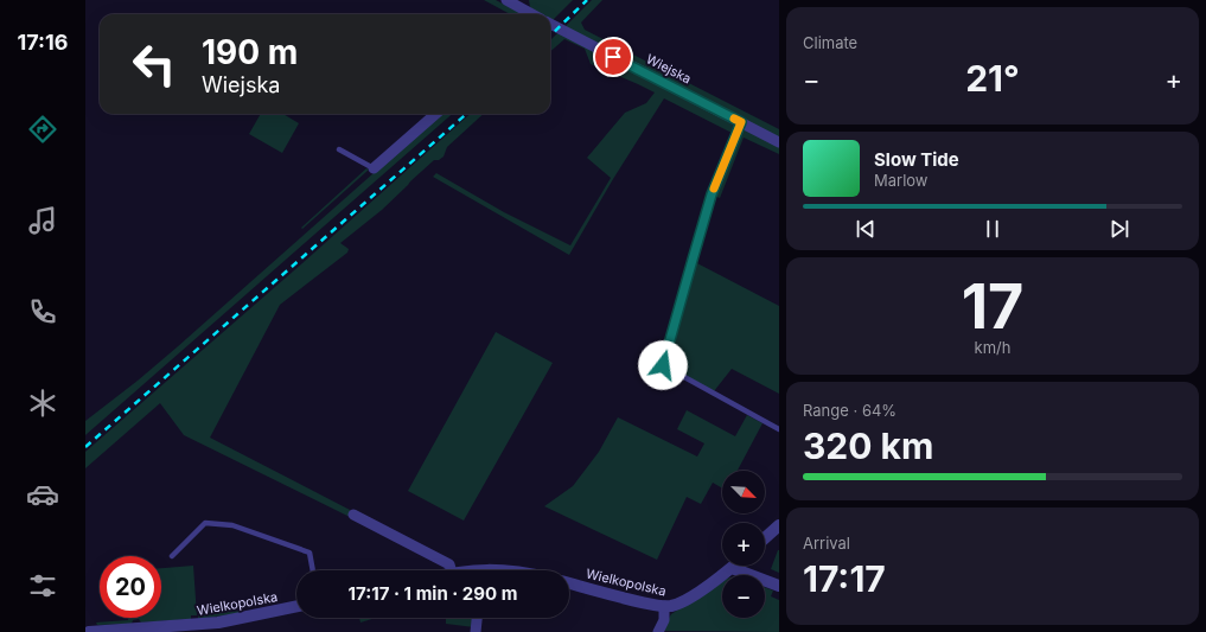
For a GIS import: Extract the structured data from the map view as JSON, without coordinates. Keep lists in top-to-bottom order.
{
  "streets": {
    "street": ["Wiejska", "Wielkopolska"]
  },
  "north": "bottom right",
  "page": {
    "tabs": "17:16",
    "tile": [
      "Climate",
      ["17", "km/h"],
      ["Range · 64%", "320 km"],
      ["Arrival", "17:17"]
    ],
    "turn": ["190 m", "Wiejska"],
    "heat": ["−", "21°", "+"],
    "song": ["Slow Tide", "Marlow"],
    "map_buttons": ["+", "−"],
    "limit": "20",
    "trip": "17:17 · 1 min · 290 m"
  }
}
